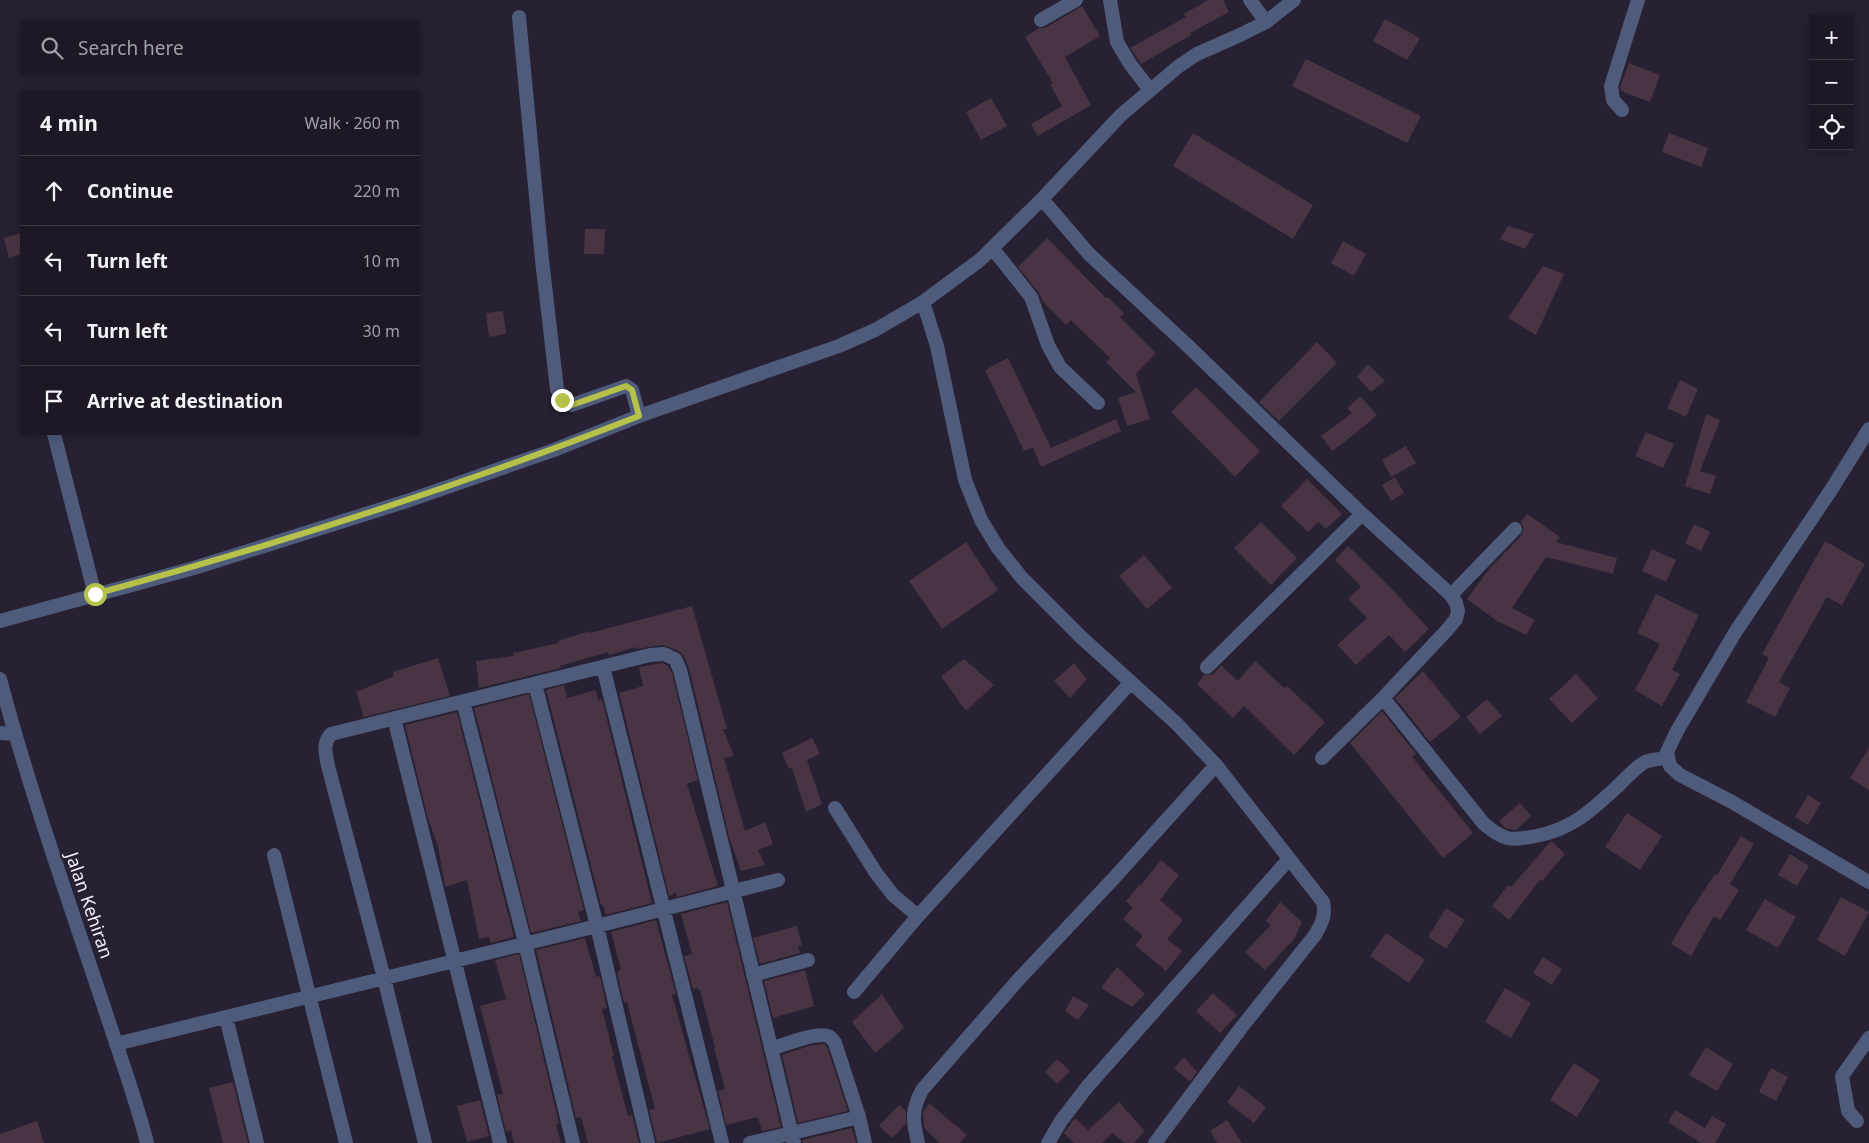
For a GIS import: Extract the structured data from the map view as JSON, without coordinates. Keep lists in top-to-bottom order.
{
  "streets": {
    "street": ["Jalan Kehiran"]
  },
  "page": {
    "map_buttons": ["+", "−"],
    "search": "Search here",
    "heading": ["4 min", "Walk · 260 m"],
    "list": [
      ["Continue", "220 m"],
      ["Turn left", "10 m"],
      ["Turn left", "30 m"],
      "Arrive at destination"
    ]
  }
}
